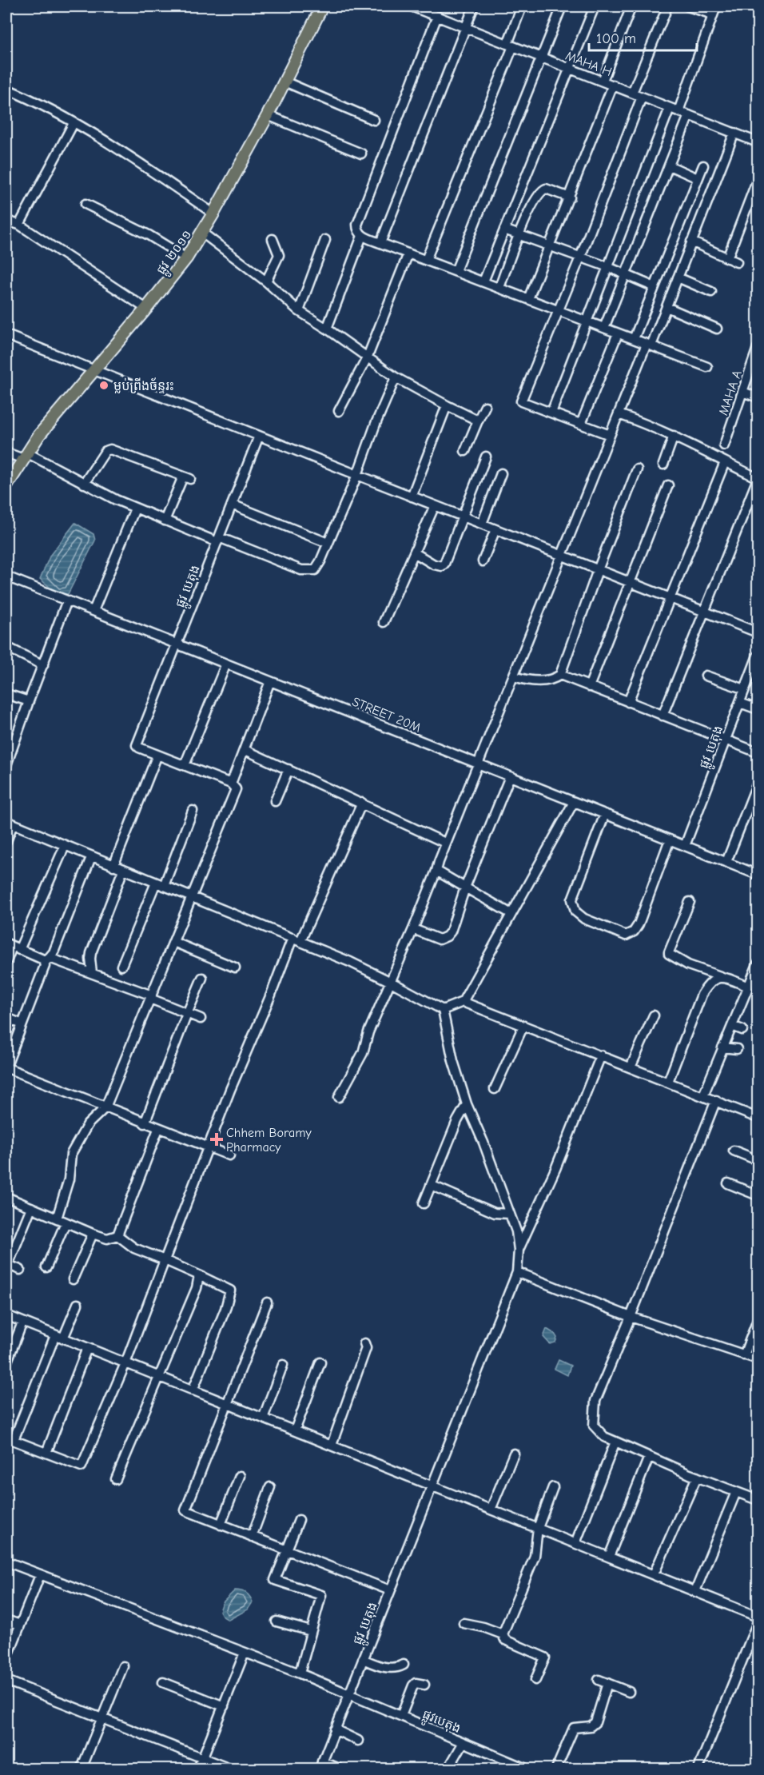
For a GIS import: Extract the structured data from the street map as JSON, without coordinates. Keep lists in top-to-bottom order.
{
  "streets": {
    "main road": ["ផ្លូវ ២០១១"],
    "street": [
      "MAHA H",
      "MAHA A",
      "ផ្លូវ បេតុង",
      "STREET 20M",
      "ផ្លូវបេតុង"
    ]
  },
  "crossings": [
    ["ផ្លូវ បេតុង", "STREET 20M"],
    ["ផ្លូវ បេតុង", "ផ្លូវបេតុង"]
  ],
  "places": {
    "other": ["ម្លប់ព្រីងច័ន្ទរះ"],
    "health": ["Chhem Boramy Pharmacy"]
  },
  "scale_bar": "100 m"
}
